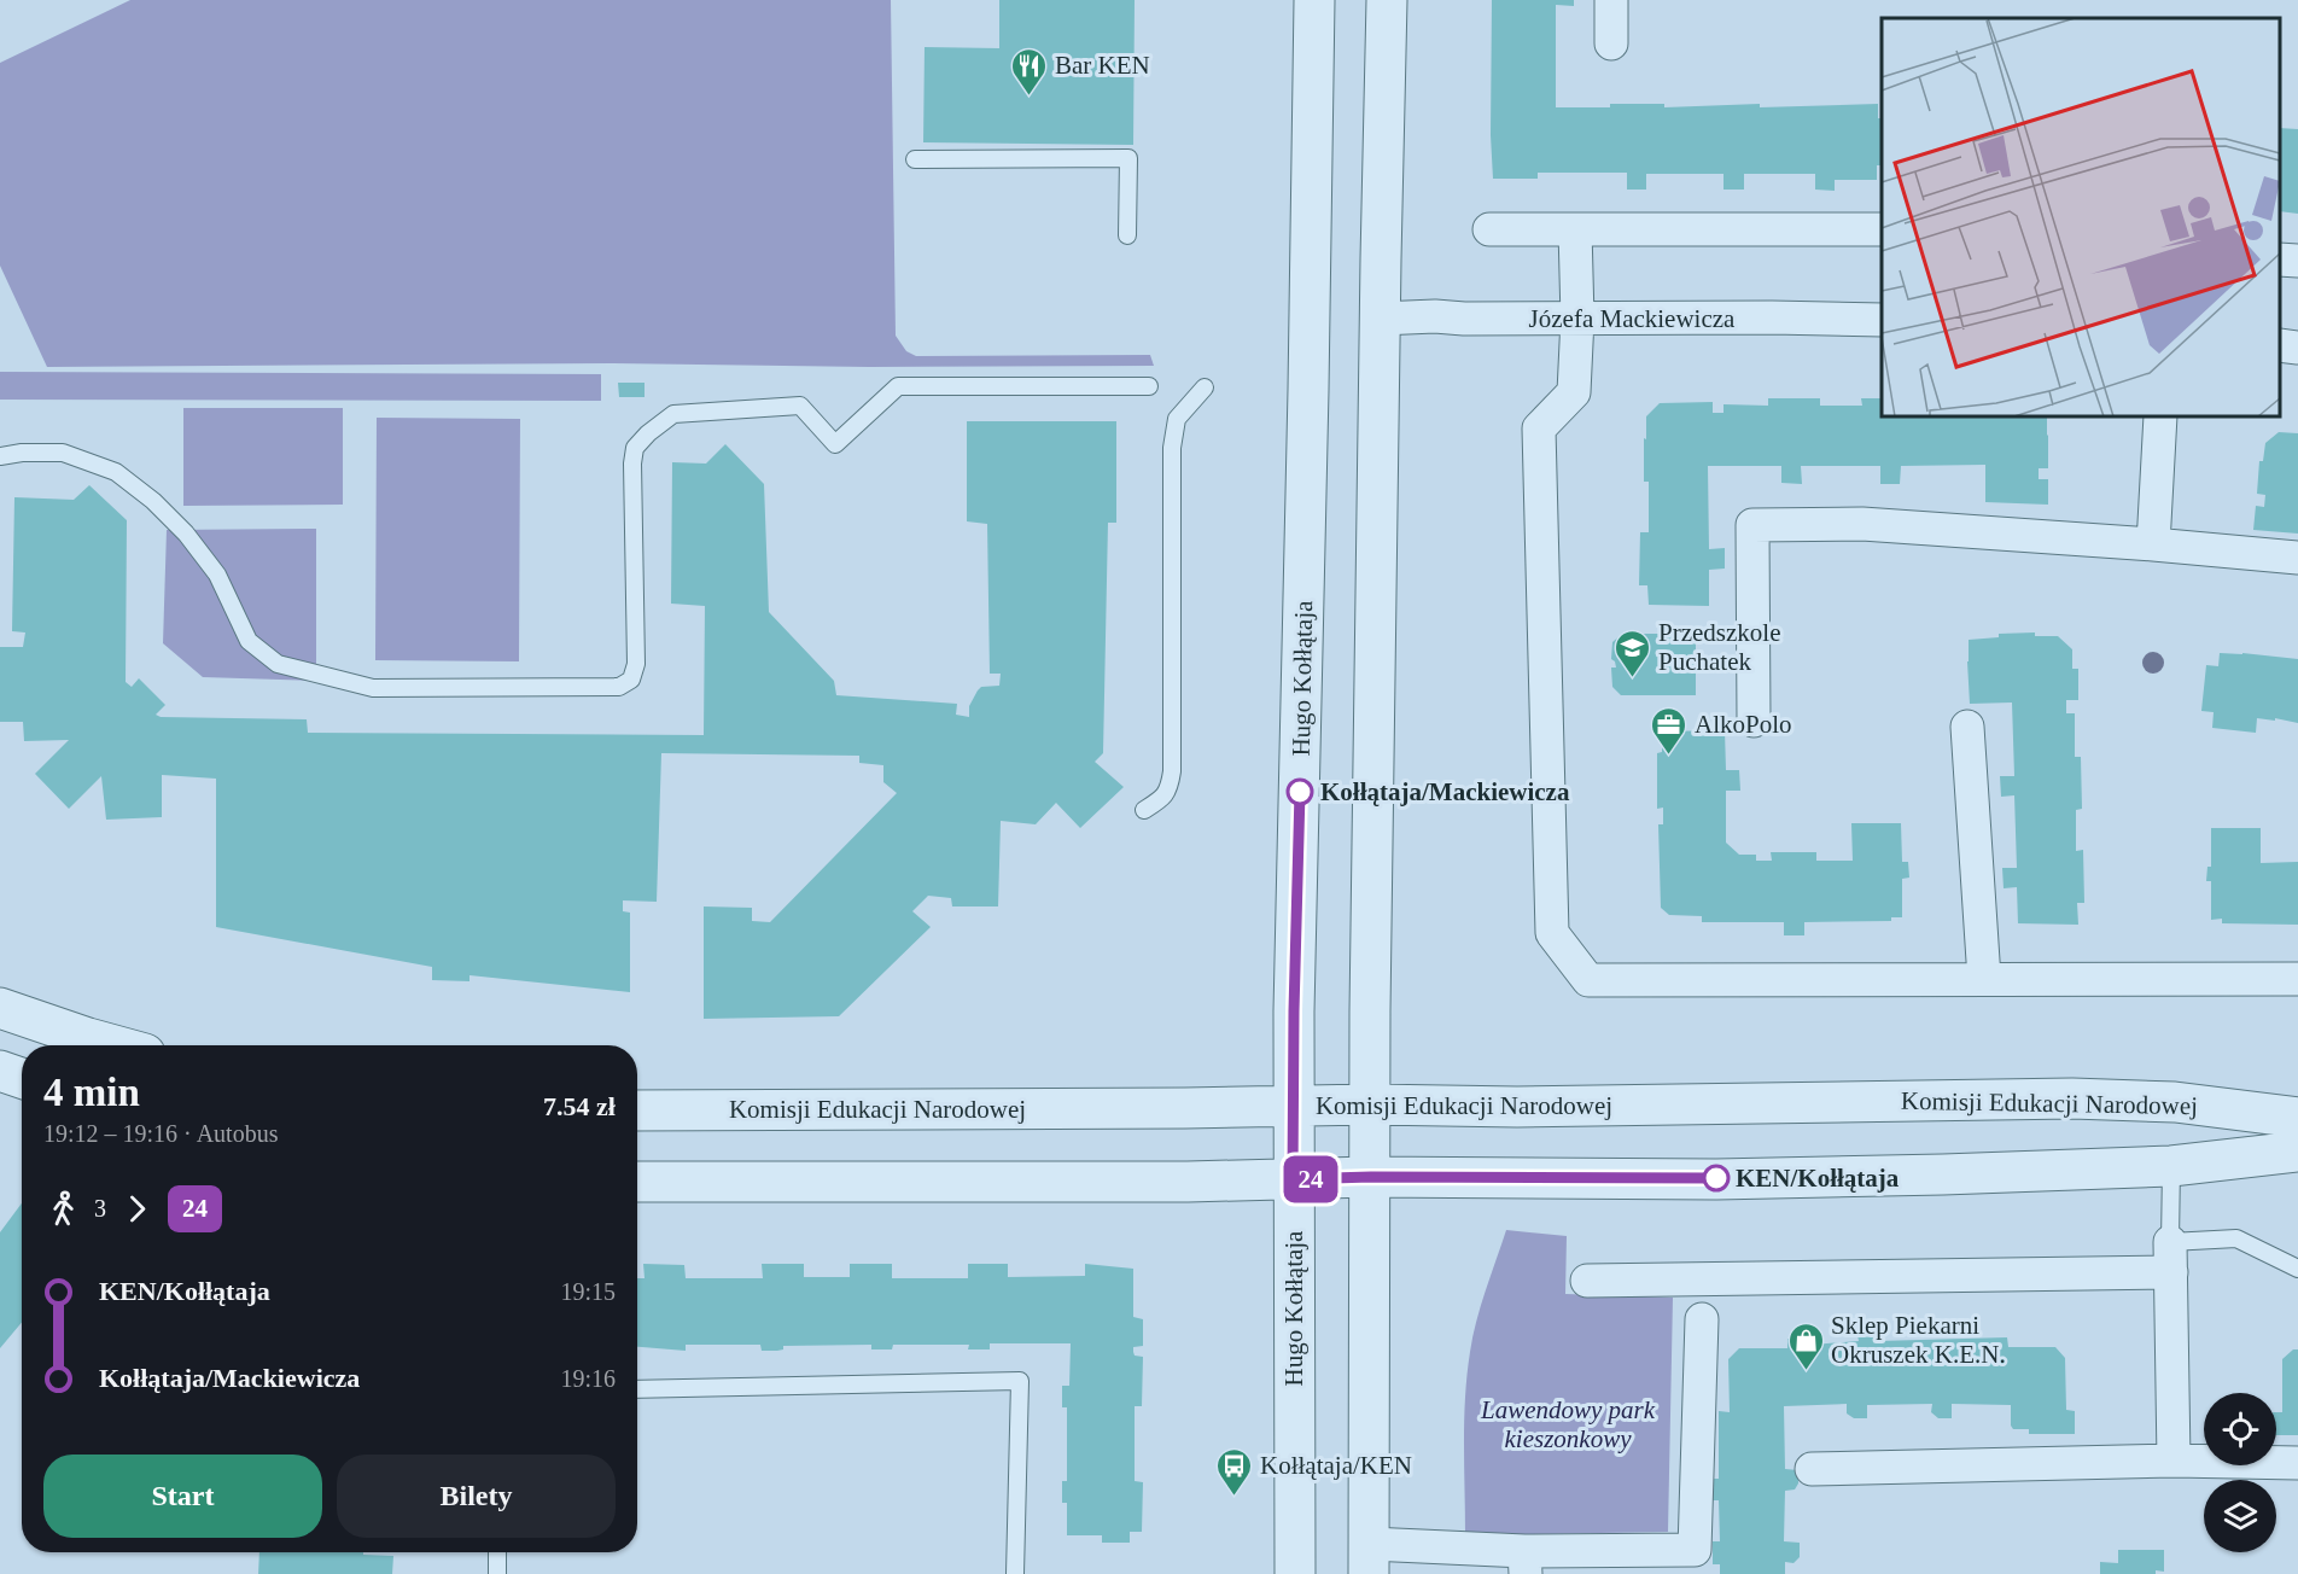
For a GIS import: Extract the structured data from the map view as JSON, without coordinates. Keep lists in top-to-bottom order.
{
  "streets": {
    "street": ["Józefa Mackiewicza", "Hugo Kołłątaja", "Komisji Edukacji Narodowej"]
  },
  "crossings": [
    ["Hugo Kołłątaja", "Komisji Edukacji Narodowej"]
  ],
  "parks": ["Lawendowy park kieszonkowy"],
  "places": {
    "restaurant": ["Bar KEN"],
    "school or university": ["Przedszkole Puchatek"],
    "office": ["AlkoPolo"],
    "other": ["Kołłątaja/Mackiewicza", "KEN/Kołłątaja"],
    "shop": ["Sklep Piekarni Okruszek K.E.N."],
    "bus stop": ["Kołłątaja/KEN"]
  },
  "lines": ["bus line 24"],
  "page": {
    "on_map": "24",
    "heading": ["4 min", "19:12 – 19:16 · Autobus", "7.54 zł"],
    "legs": ["3", "24"],
    "list": [
      {
        "name": "KEN/Kołłątaja",
        "value": "19:15"
      },
      {
        "name": "Kołłątaja/Mackiewicza",
        "value": "19:16"
      }
    ],
    "buttons": ["Start", "Bilety"]
  }
}
